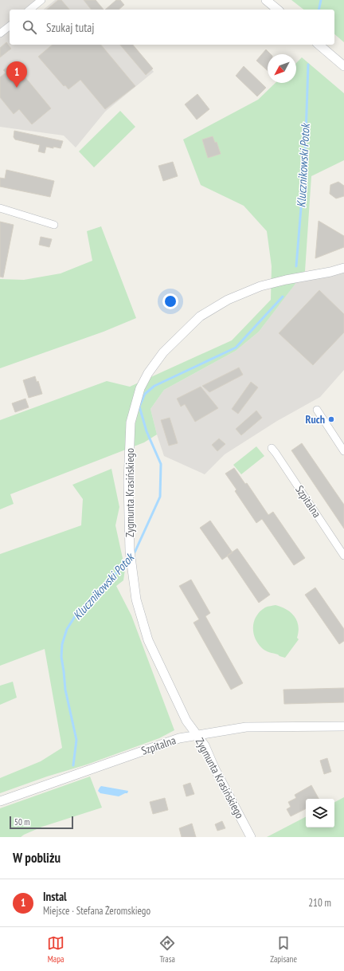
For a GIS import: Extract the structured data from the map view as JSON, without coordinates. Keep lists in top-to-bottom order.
{
  "streets": {
    "street": ["Zygmunta Krasińskiego", "Szpitalna"]
  },
  "crossings": [
    ["Zygmunta Krasińskiego", "Szpitalna"]
  ],
  "water": ["Klucznikowski Potok"],
  "places": ["Ruch"],
  "scale_bar": "50 m",
  "north": "bottom left",
  "page": {
    "search": "Szukaj tutaj",
    "pins": "1",
    "scale": "50 m",
    "heading": "W pobliżu",
    "list": [
      {
        "mark": "1",
        "name": "Instal",
        "note": "Miejsce · Stefana Żeromskiego",
        "value": "210 m"
      }
    ],
    "nav": ["Mapa", "Trasa", "Zapisane"]
  }
}
